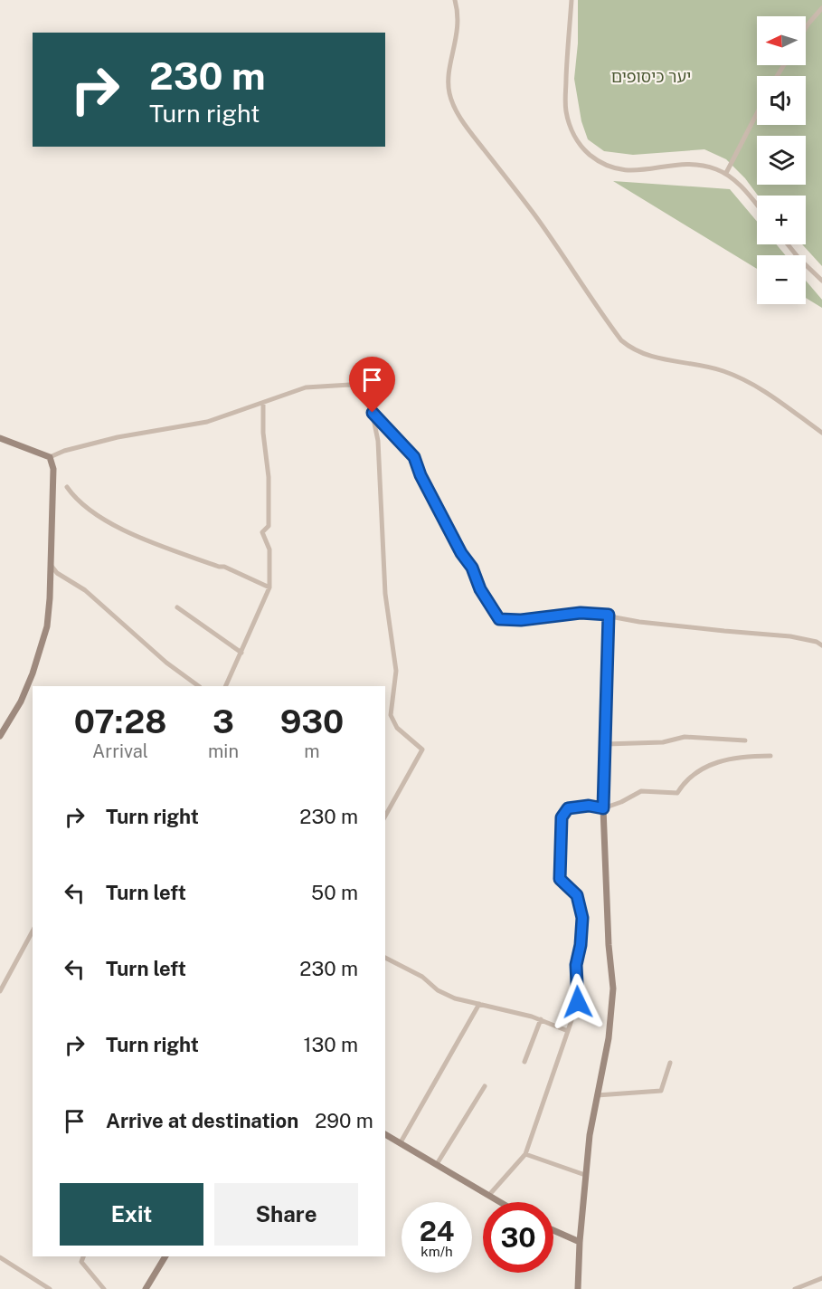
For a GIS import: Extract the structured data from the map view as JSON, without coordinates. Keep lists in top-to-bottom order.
{
  "parks": ["יער כיסופים"],
  "north": "left",
  "page": {
    "map_buttons": ["+", "−"],
    "turn": ["230 m", "Turn right"],
    "eta": [
      "07:28",
      "Arrival",
      "3",
      "min",
      "930",
      "m"
    ],
    "list": [
      {
        "name": "Turn right",
        "value": "230 m"
      },
      {
        "name": "Turn left",
        "value": "50 m"
      },
      {
        "name": "Turn left",
        "value": "230 m"
      },
      {
        "name": "Turn right",
        "value": "130 m"
      },
      {
        "name": "Arrive at destination",
        "value": "290 m"
      }
    ],
    "buttons": ["Exit", "Share"],
    "speed": "24 km/h",
    "limit": "30"
  }
}
